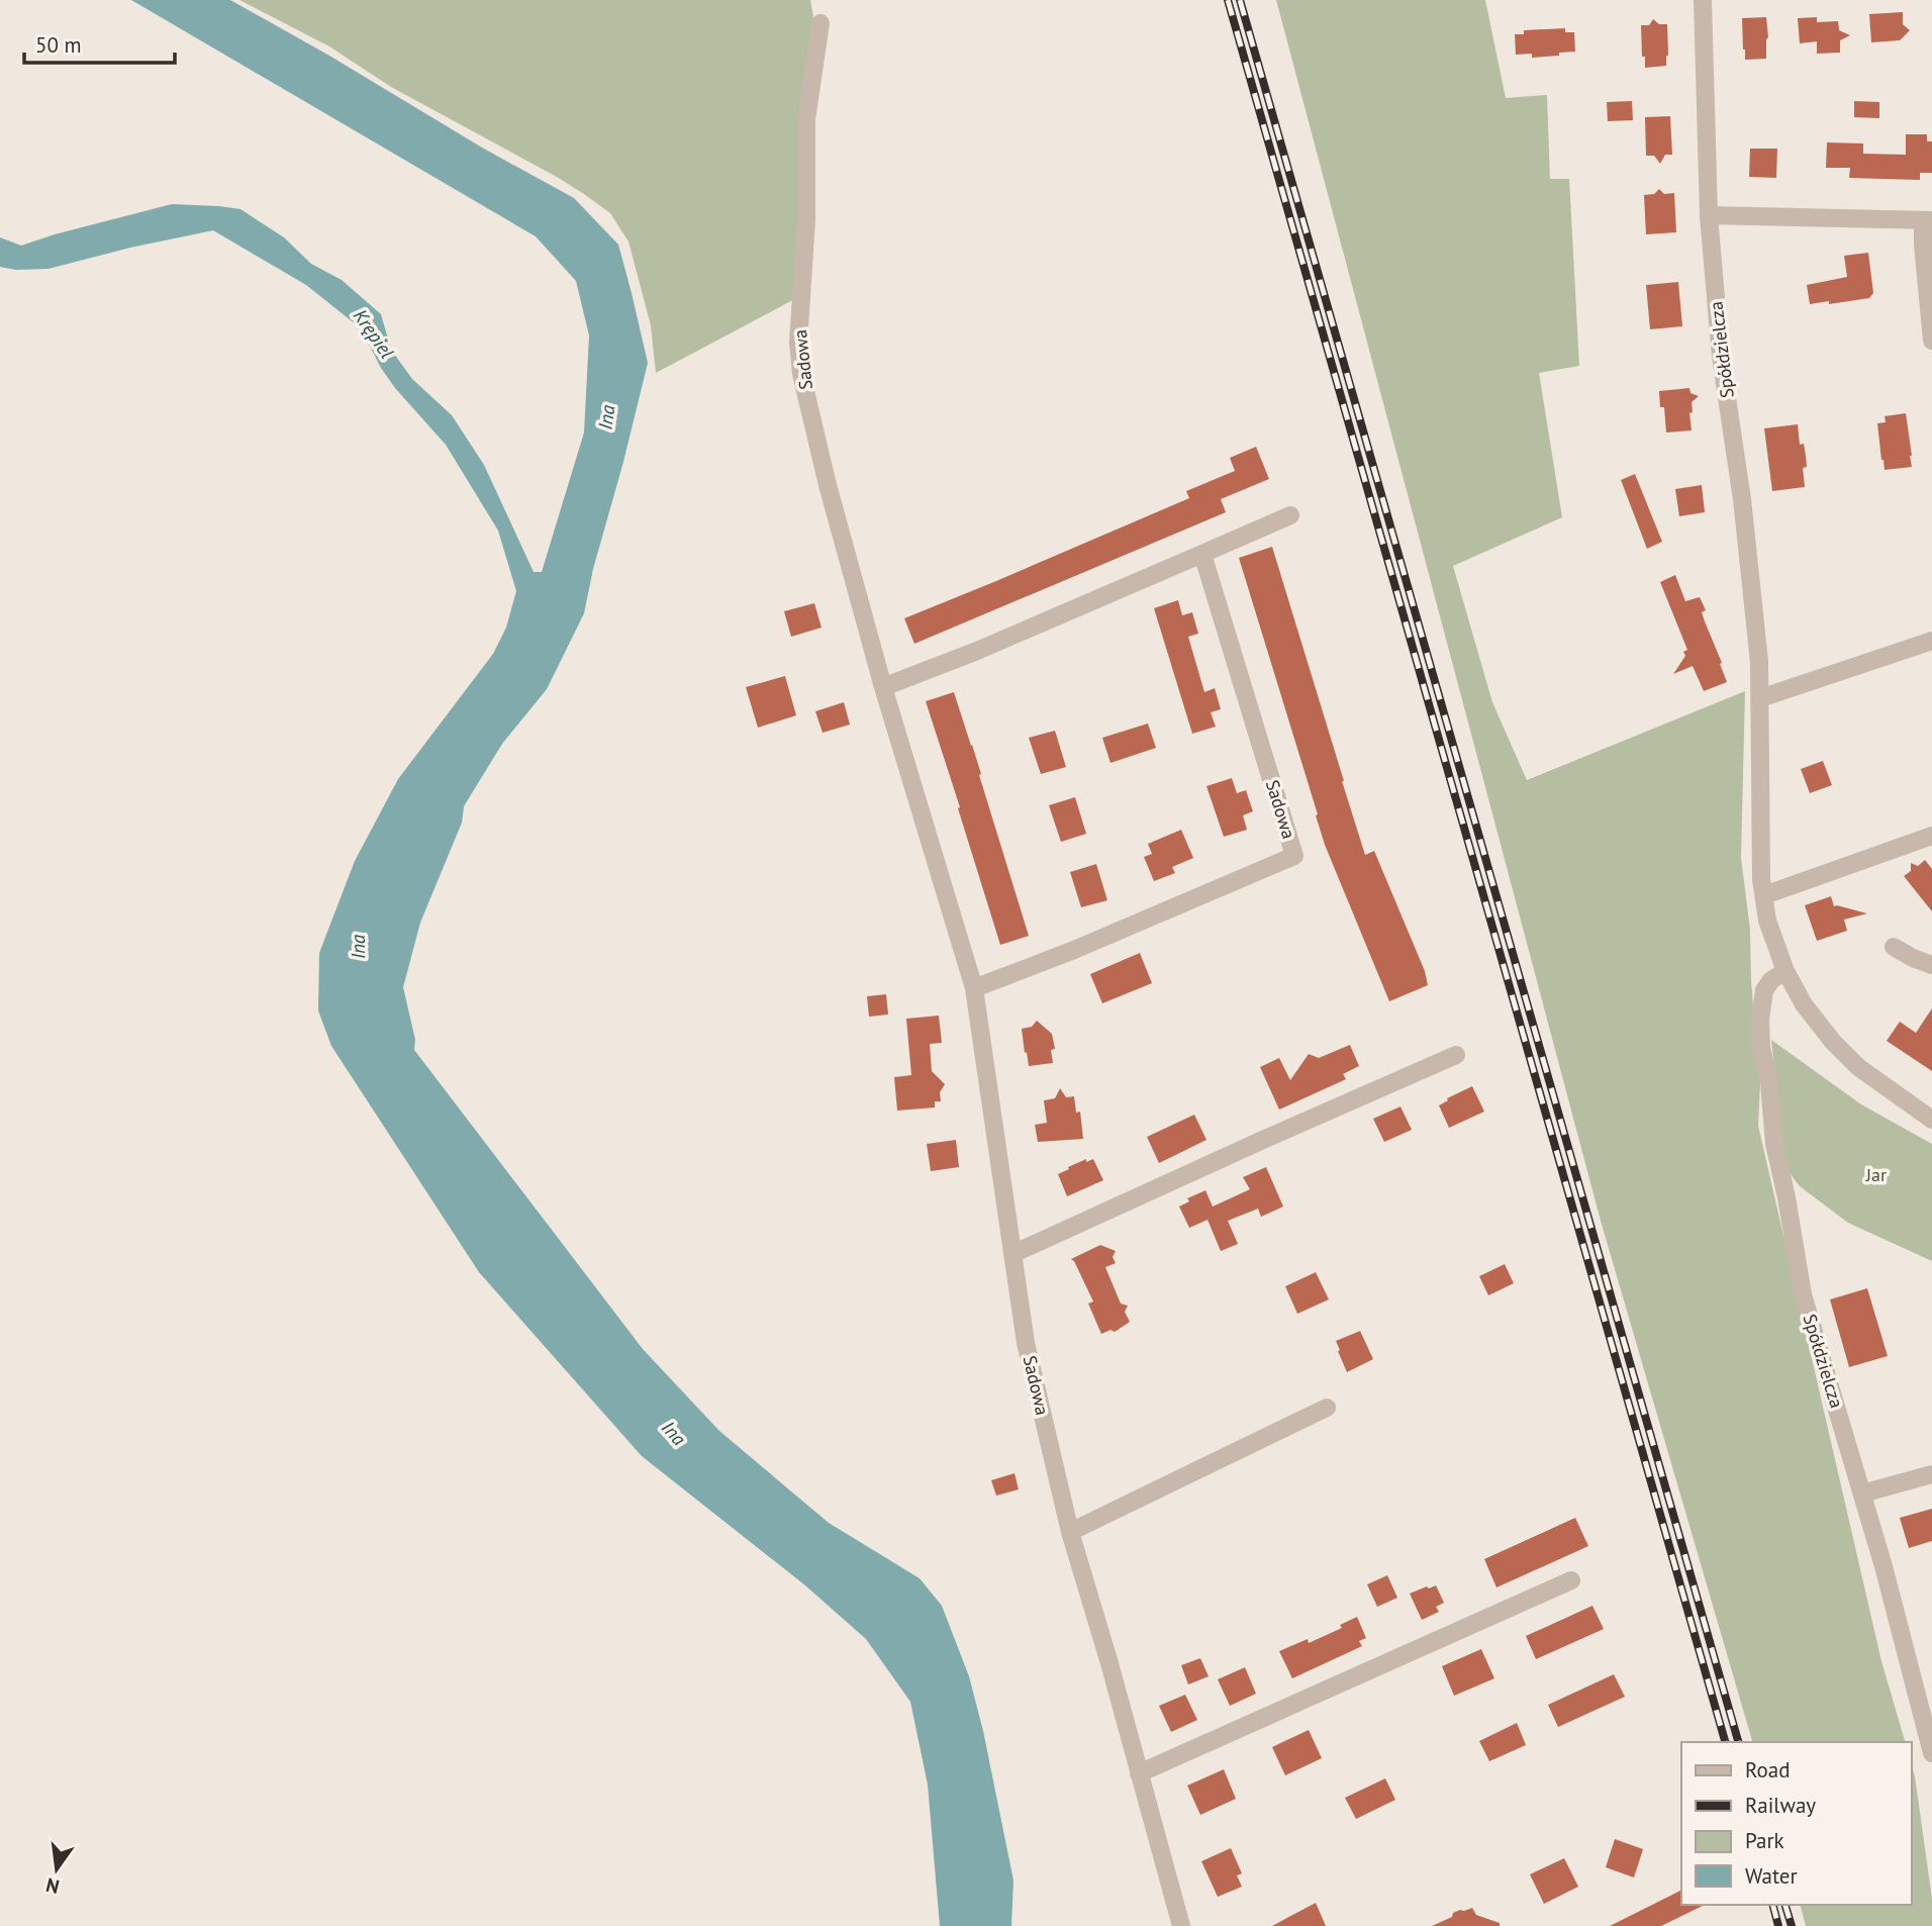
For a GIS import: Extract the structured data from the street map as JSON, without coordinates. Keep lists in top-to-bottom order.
{
  "streets": {
    "street": ["Spółdzielcza", "Sadowa"]
  },
  "water": ["Krępiel", "Ina"],
  "parks": ["Jar"],
  "legend": [
    "Road",
    "Railway",
    "Park",
    "Water"
  ],
  "scale_bar": "50 m",
  "north": "bottom"
}
